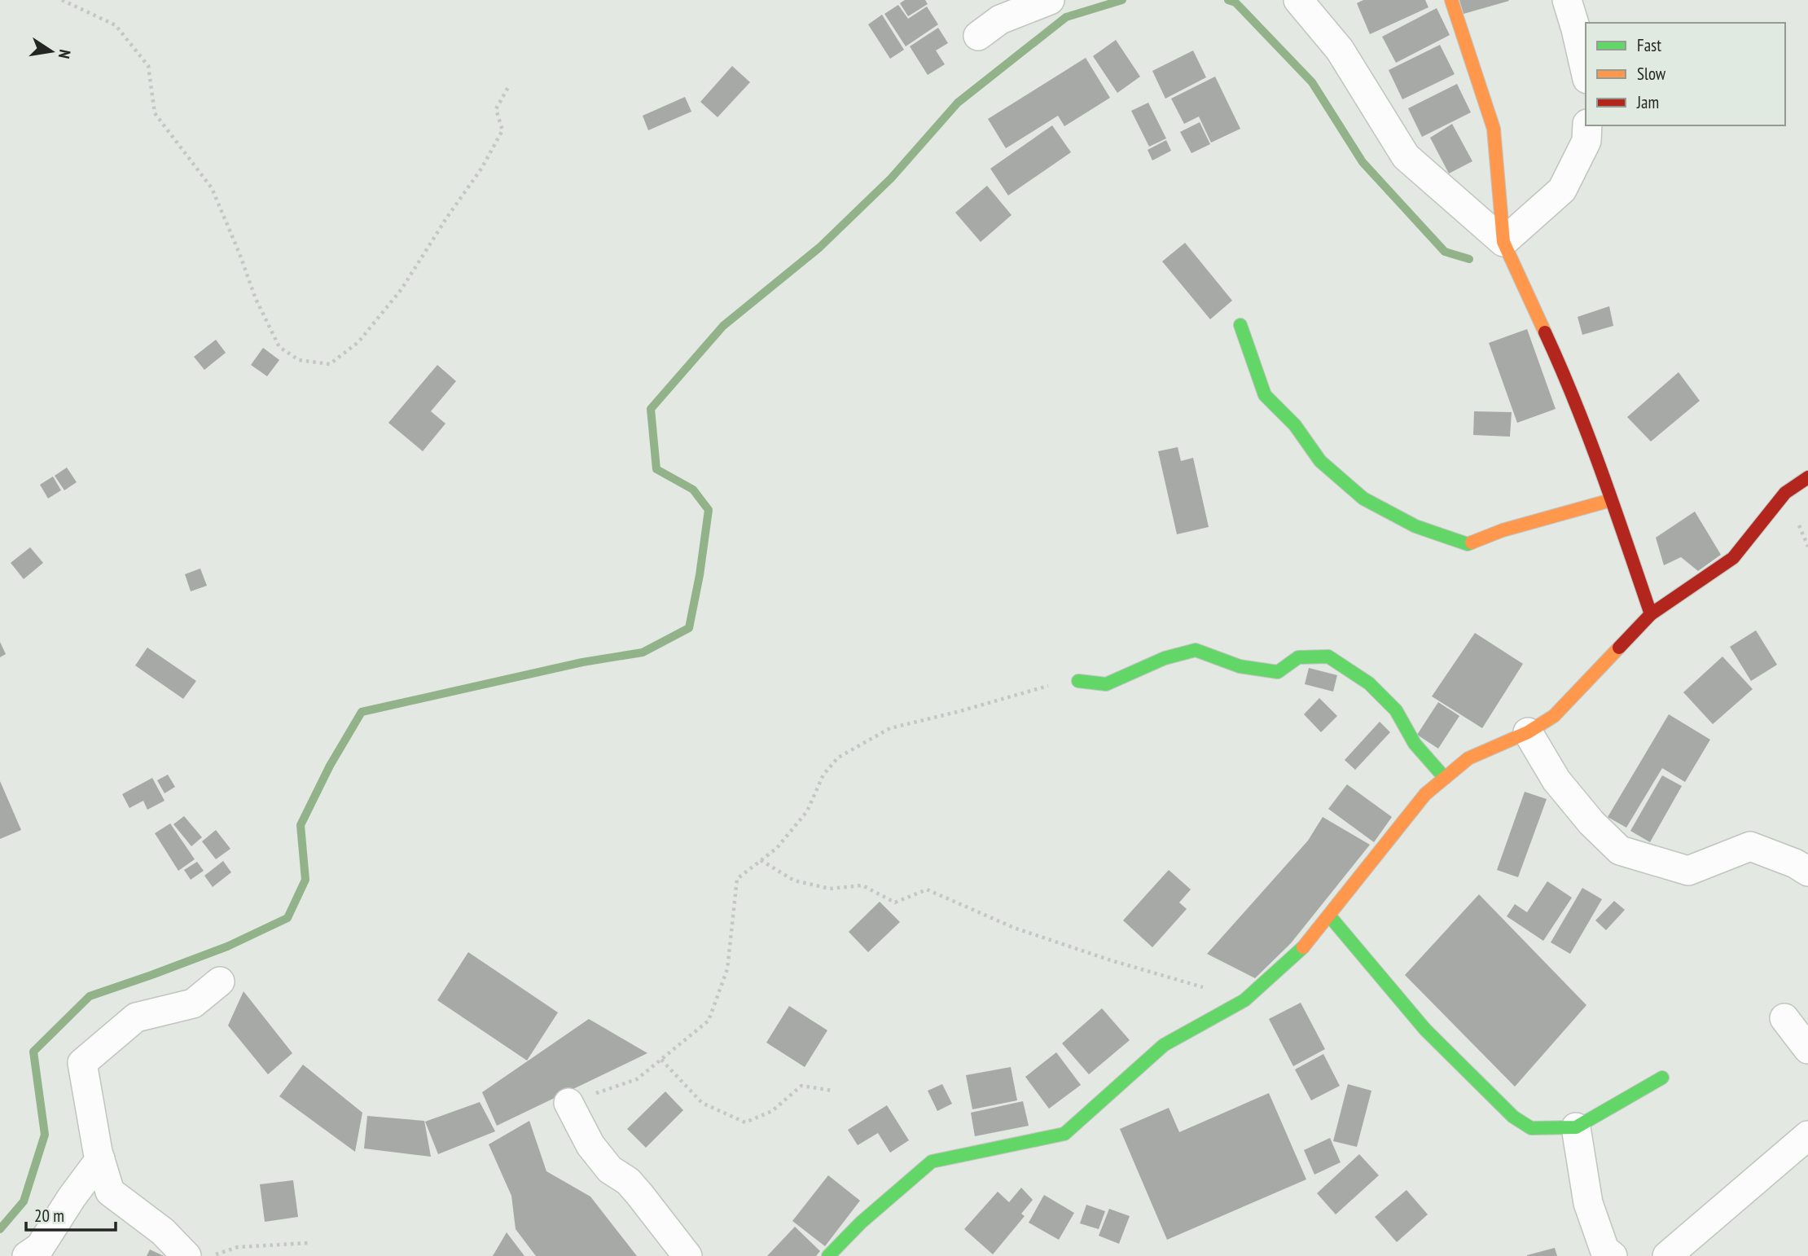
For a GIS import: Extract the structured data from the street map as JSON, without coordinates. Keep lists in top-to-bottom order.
{
  "legend": ["Fast", "Slow", "Jam"],
  "scale_bar": "20 m",
  "north": "right"
}
